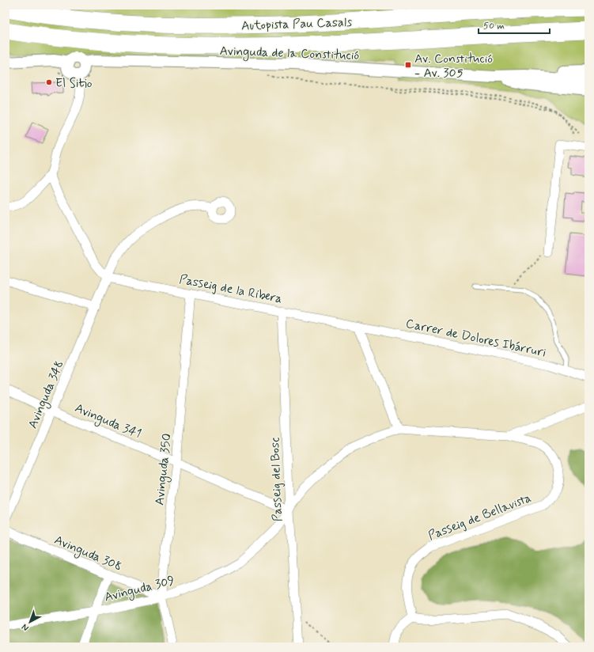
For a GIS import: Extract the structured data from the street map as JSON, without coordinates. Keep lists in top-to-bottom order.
{
  "streets": {
    "highway": ["Autopista Pau Casals"],
    "street": [
      "Avinguda de la Constitució",
      "Passeig de la Ribera",
      "Carrer de Dolores Ibárruri",
      "Avinguda 348",
      "Avinguda 341",
      "Avinguda 350",
      "Passeig del Bosc",
      "Passeig de Bellavista",
      "Avinguda 308",
      "Avinguda 309"
    ]
  },
  "crossings": [
    ["Passeig de la Ribera", "Carrer de Dolores Ibárruri"],
    ["Passeig de la Ribera", "Avinguda 348"],
    ["Passeig de la Ribera", "Avinguda 350"],
    ["Passeig de la Ribera", "Passeig del Bosc"],
    ["Avinguda 348", "Avinguda 341"],
    ["Avinguda 341", "Avinguda 350"],
    ["Avinguda 341", "Passeig del Bosc"],
    ["Avinguda 341", "Avinguda 309"],
    ["Avinguda 350", "Avinguda 308"],
    ["Avinguda 350", "Avinguda 309"],
    ["Passeig del Bosc", "Avinguda 309"],
    ["Avinguda 308", "Avinguda 309"]
  ],
  "places": {
    "transit": ["Av. Constitució - Av. 305"],
    "other": ["El Sitio"]
  },
  "scale_bar": "50 m",
  "north": "bottom left"
}
